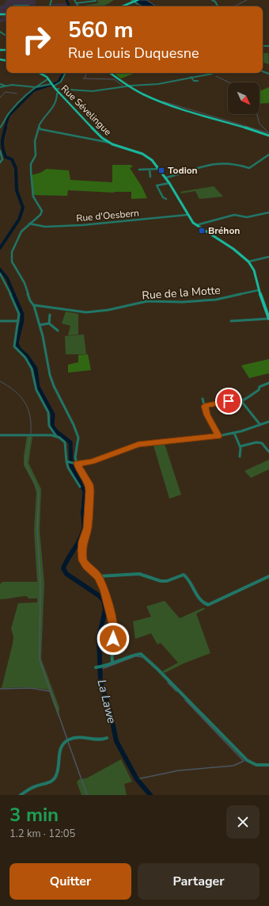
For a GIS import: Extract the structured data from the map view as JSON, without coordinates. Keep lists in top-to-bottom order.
{
  "streets": {
    "main road": ["Rue Sévelingue"],
    "street": ["Rue d'Oesbern", "Rue de la Motte"]
  },
  "crossings": [
    ["Rue Sévelingue", "Rue d'Oesbern"]
  ],
  "water": ["La Lawe"],
  "places": {
    "transit": ["Todion", "Bréhon"]
  },
  "north": "bottom right",
  "page": {
    "turn": ["560 m", "Rue Louis Duquesne"],
    "heading": ["3 min", "1.2 km · 12:05"],
    "buttons": ["Quitter", "Partager"]
  }
}
